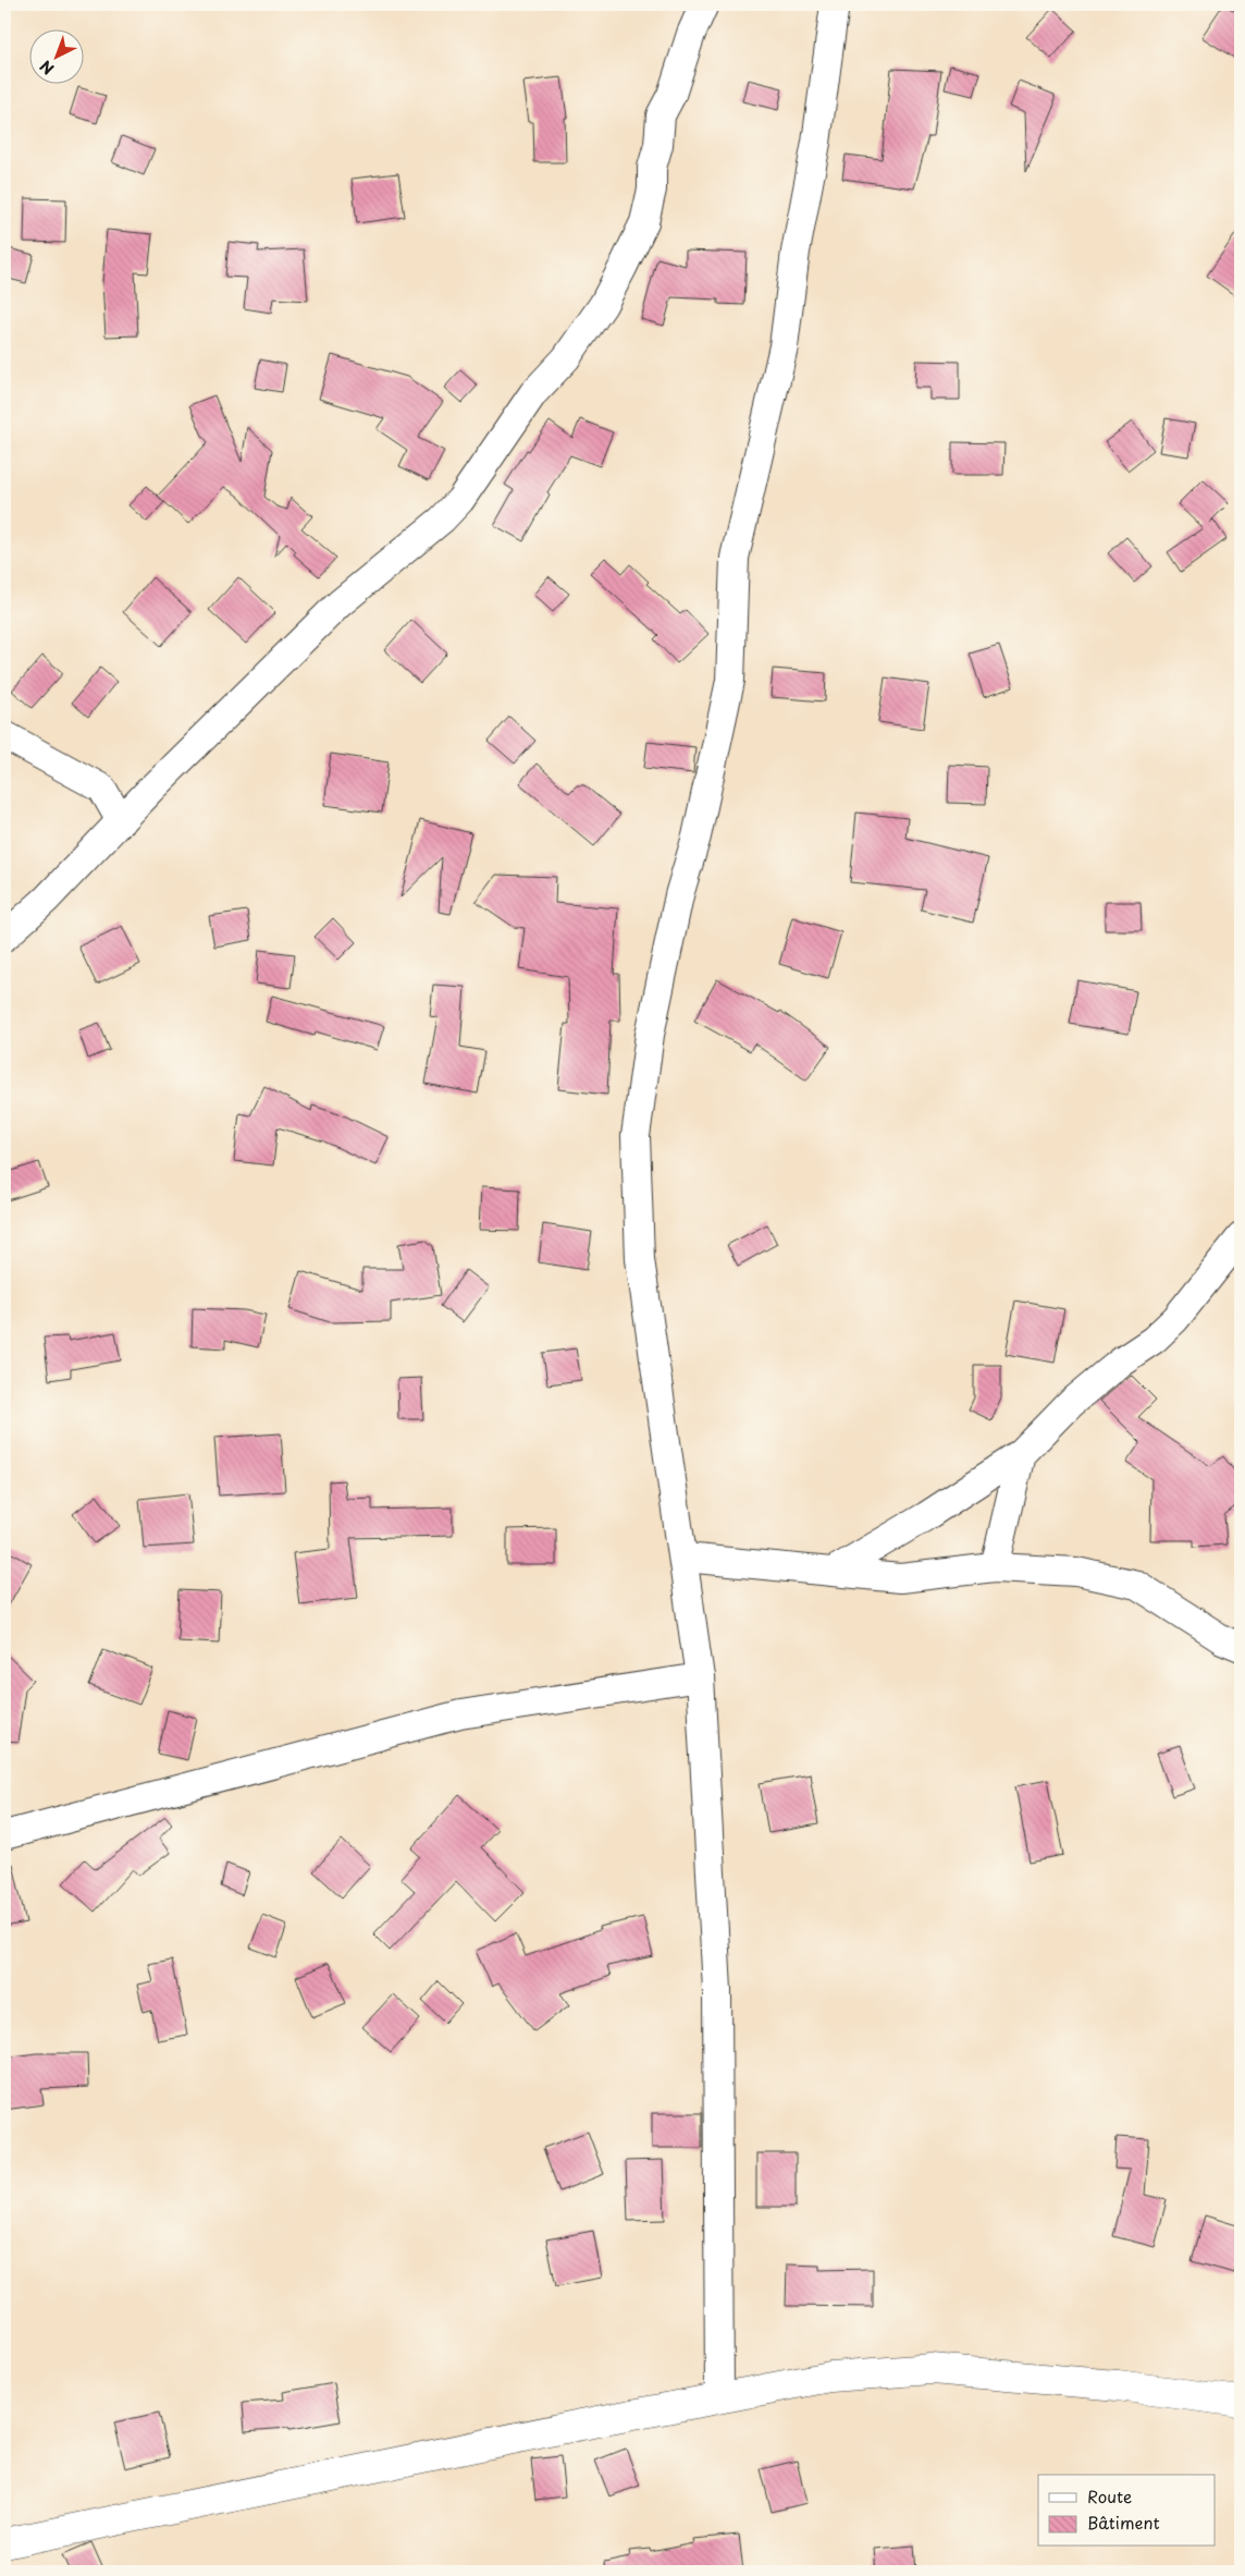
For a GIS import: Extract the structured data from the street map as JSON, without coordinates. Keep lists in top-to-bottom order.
{
  "legend": ["Route", "Bâtiment"],
  "north": "bottom left"
}
